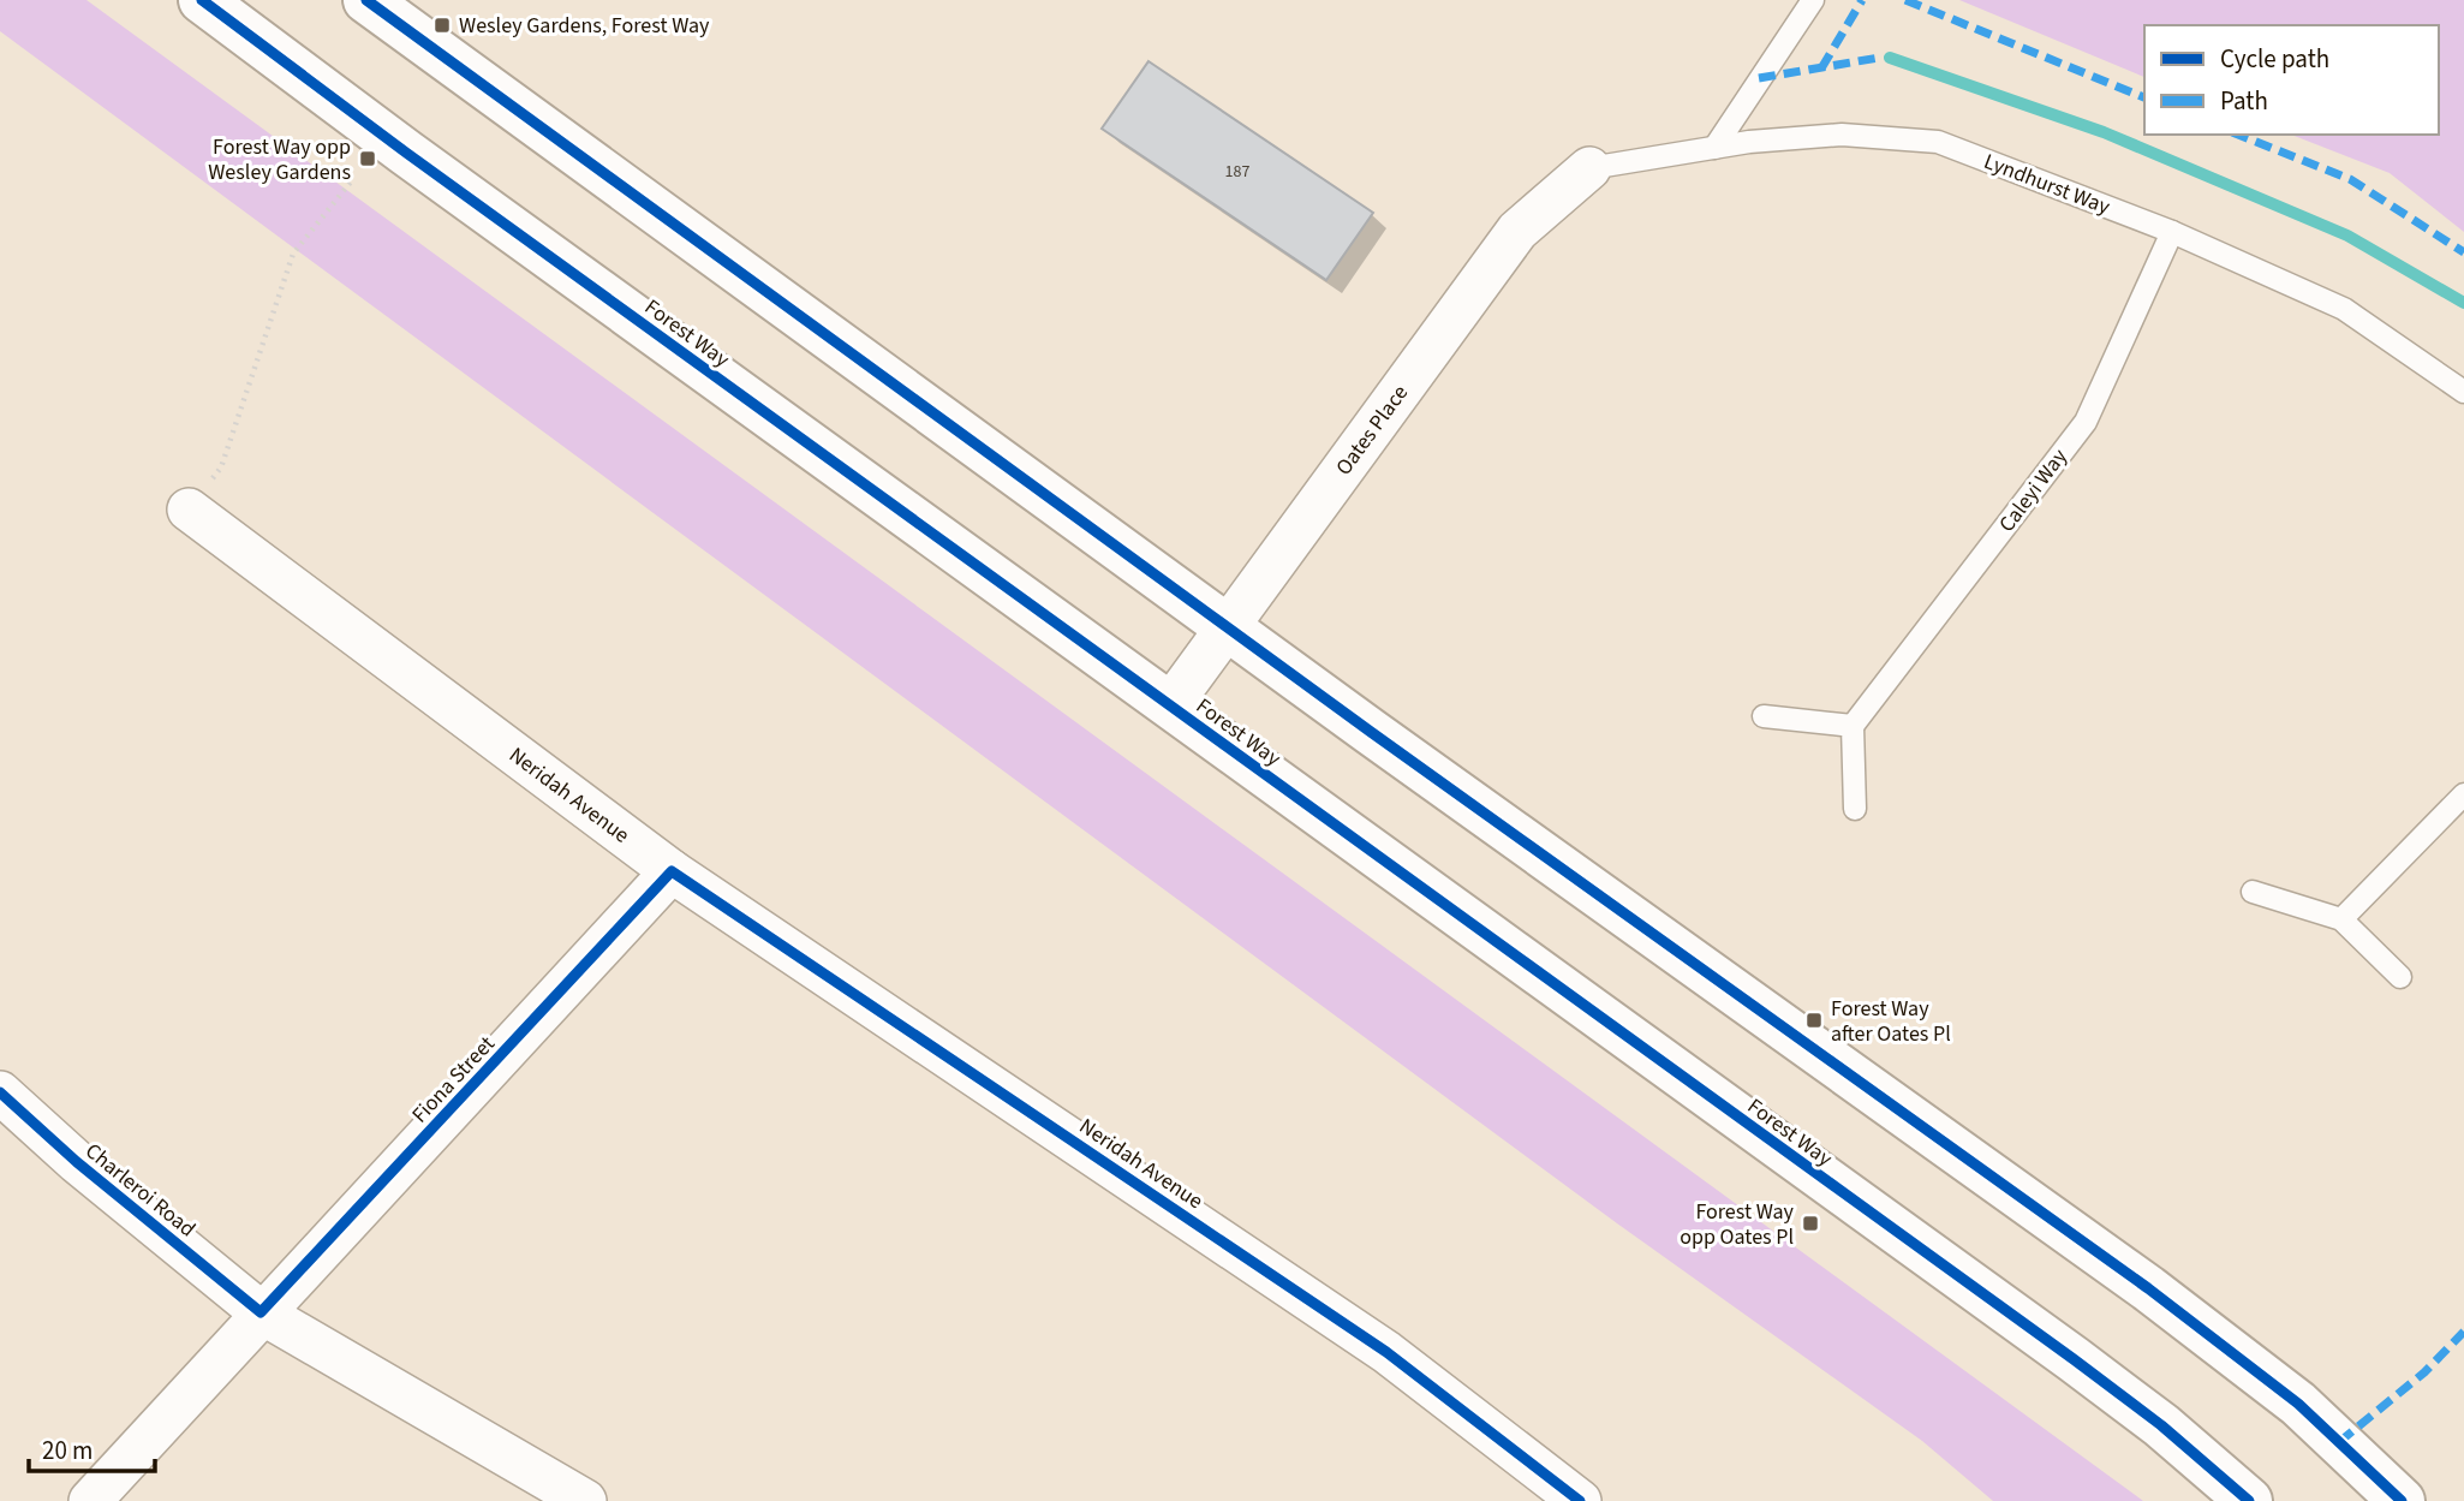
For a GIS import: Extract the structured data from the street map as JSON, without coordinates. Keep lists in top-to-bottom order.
{
  "streets": {
    "main road": ["Forest Way"],
    "street": [
      "Oates Place",
      "Neridah Avenue",
      "Fiona Street",
      "Charleroi Road"
    ],
    "lane": ["Lyndhurst Way", "Caleyi Way"]
  },
  "crossings": [
    ["Lyndhurst Way", "Oates Place"],
    ["Lyndhurst Way", "Caleyi Way"],
    ["Forest Way", "Oates Place"],
    ["Neridah Avenue", "Fiona Street"],
    ["Fiona Street", "Charleroi Road"]
  ],
  "places": {
    "transit": [
      "Wesley Gardens, Forest Way",
      "Forest Way opp Wesley Gardens",
      "Forest Way after Oates Pl",
      "Forest Way opp Oates Pl"
    ]
  },
  "house_numbers": ["187"],
  "legend": ["Cycle path", "Path"],
  "scale_bar": "20 m"
}
